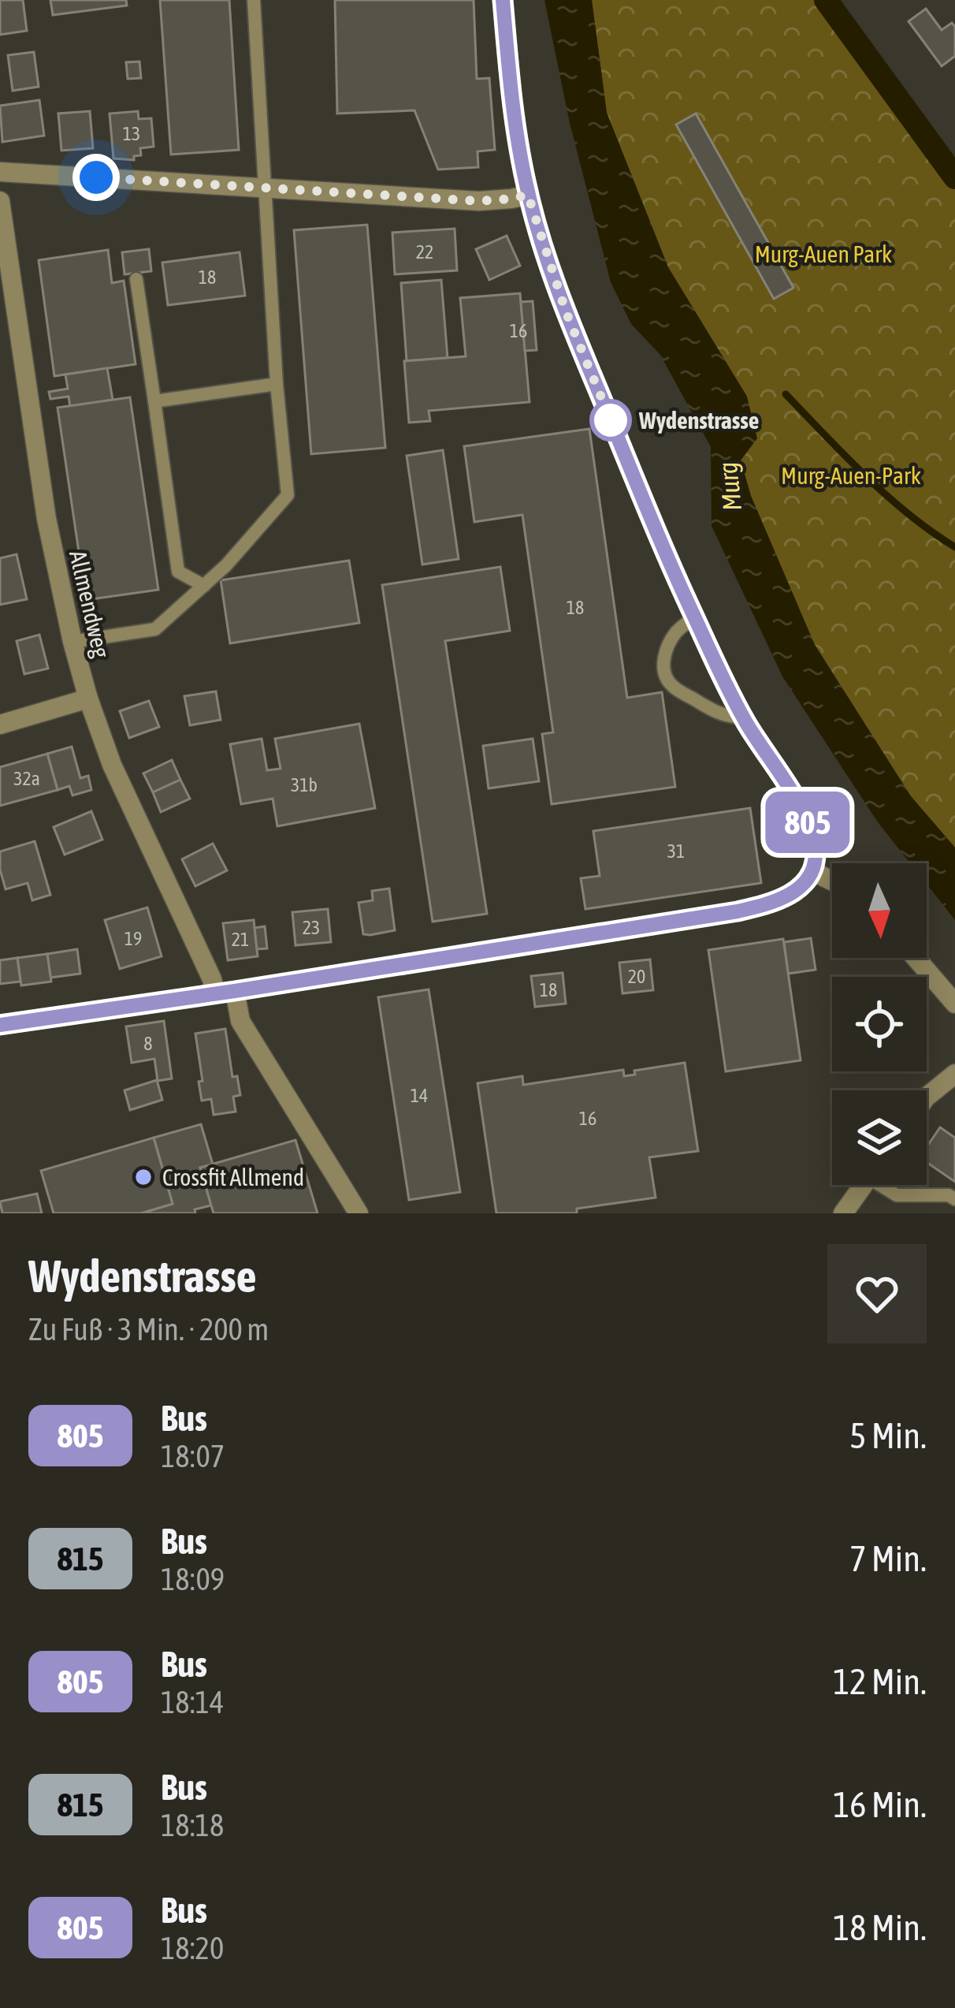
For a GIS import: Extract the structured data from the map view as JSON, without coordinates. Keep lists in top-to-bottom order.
{
  "streets": {
    "street": ["Allmendweg"]
  },
  "water": ["Murg"],
  "parks": ["Murg-Auen Park", "Murg-Auen-Park"],
  "places": ["Wydenstrasse", "Crossfit Allmend"],
  "lines": ["bus line 805"],
  "house_numbers": [
    "13",
    "22",
    "18",
    "16",
    "18",
    "32a",
    "31b",
    "31",
    "23",
    "19",
    "21",
    "20",
    "18",
    "8",
    "14",
    "16"
  ],
  "north": "bottom",
  "page": {
    "on_map": "805",
    "heading": ["Wydenstrasse", "Zu Fuß · 3 Min. · 200 m"],
    "list": [
      {
        "mark": "805",
        "name": "Bus",
        "note": "18:07",
        "value": "5 Min."
      },
      {
        "mark": "815",
        "name": "Bus",
        "note": "18:09",
        "value": "7 Min."
      },
      {
        "mark": "805",
        "name": "Bus",
        "note": "18:14",
        "value": "12 Min."
      },
      {
        "mark": "815",
        "name": "Bus",
        "note": "18:18",
        "value": "16 Min."
      },
      {
        "mark": "805",
        "name": "Bus",
        "note": "18:20",
        "value": "18 Min."
      }
    ]
  }
}
